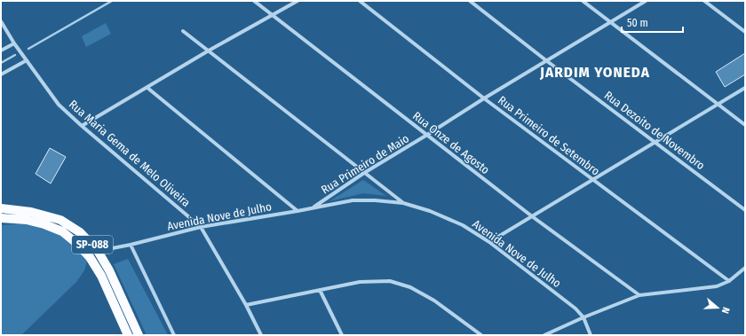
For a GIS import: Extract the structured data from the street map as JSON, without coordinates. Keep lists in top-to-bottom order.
{
  "streets": {
    "main road": ["SP-088"],
    "street": [
      "Rua Dezoito de Novembro",
      "Rua Primeiro de Setembro",
      "Rua Onze de Agosto",
      "Rua Maria Gema de Melo Oliveira",
      "Rua Primeiro de Maio",
      "Avenida Nove de Julho"
    ]
  },
  "crossings": [
    ["Rua Dezoito de Novembro", "Rua Primeiro de Maio"],
    ["Rua Primeiro de Setembro", "Rua Primeiro de Maio"],
    ["Rua Onze de Agosto", "Rua Primeiro de Maio"],
    ["Rua Maria Gema de Melo Oliveira", "Avenida Nove de Julho"],
    ["Rua Primeiro de Maio", "Avenida Nove de Julho"],
    ["Avenida Nove de Julho", "SP-088"]
  ],
  "districts": ["JARDIM YONEDA"],
  "scale_bar": "50 m",
  "north": "right"
}
